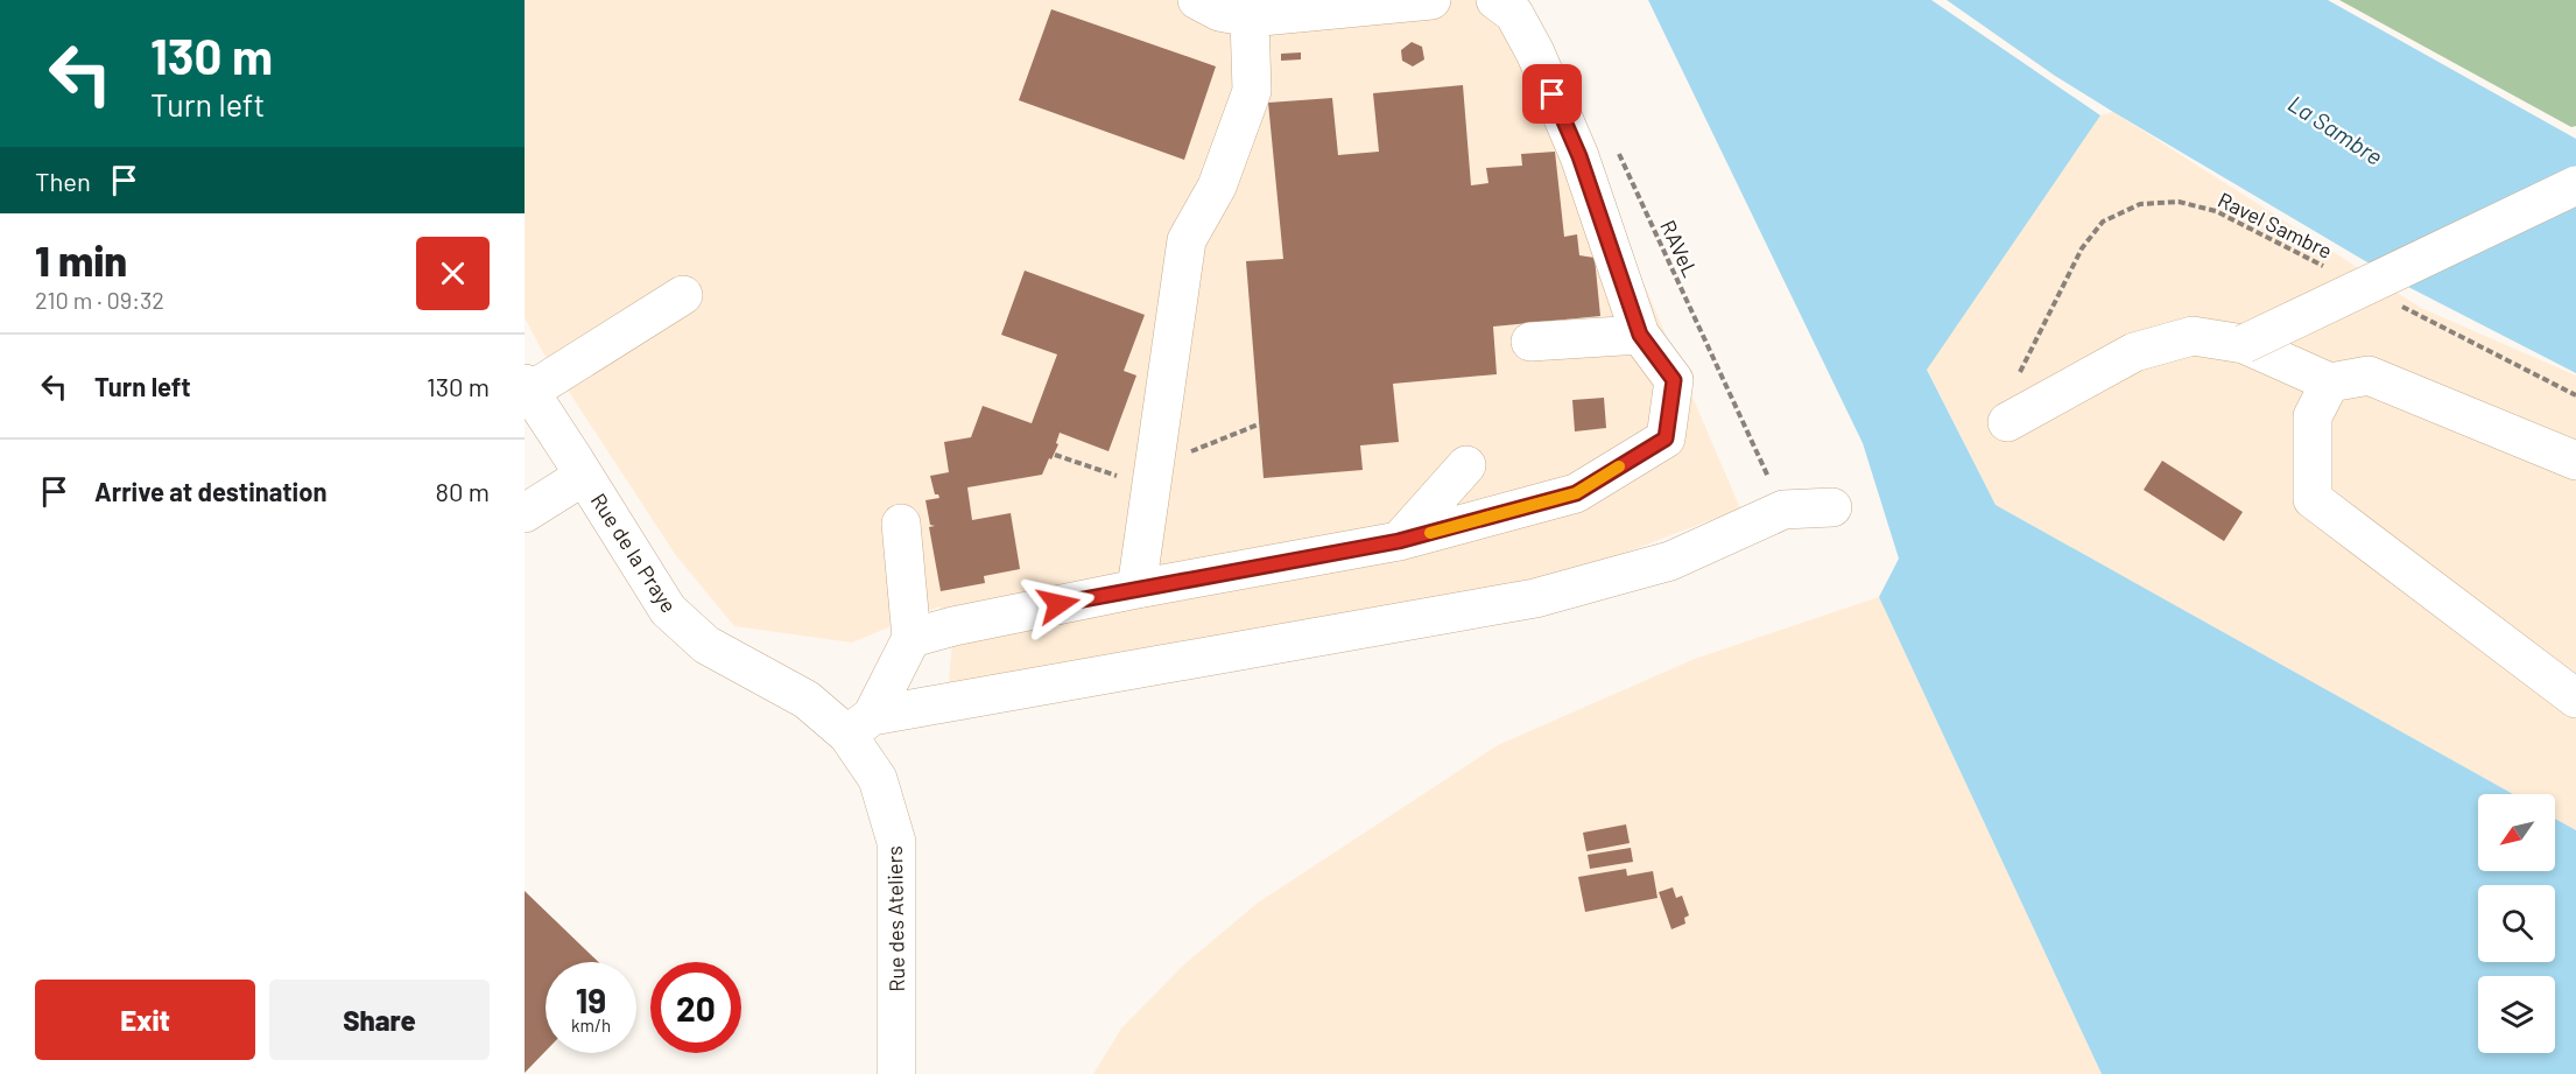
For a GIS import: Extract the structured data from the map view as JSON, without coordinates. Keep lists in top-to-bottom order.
{
  "streets": {
    "street": ["Rue de la Praye", "Rue des Ateliers"],
    "path": ["Ravel Sambre", "RAVeL"]
  },
  "crossings": [
    ["Rue de la Praye", "Rue des Ateliers"]
  ],
  "water": ["La Sambre"],
  "north": "bottom left",
  "page": {
    "turn": ["130 m", "Turn left"],
    "then": "Then",
    "heading": ["1 min", "210 m · 09:32"],
    "list": [
      {
        "name": "Turn left",
        "value": "130 m"
      },
      {
        "name": "Arrive at destination",
        "value": "80 m"
      }
    ],
    "speed": "19 km/h",
    "limit": "20",
    "buttons": ["Exit", "Share"]
  }
}
